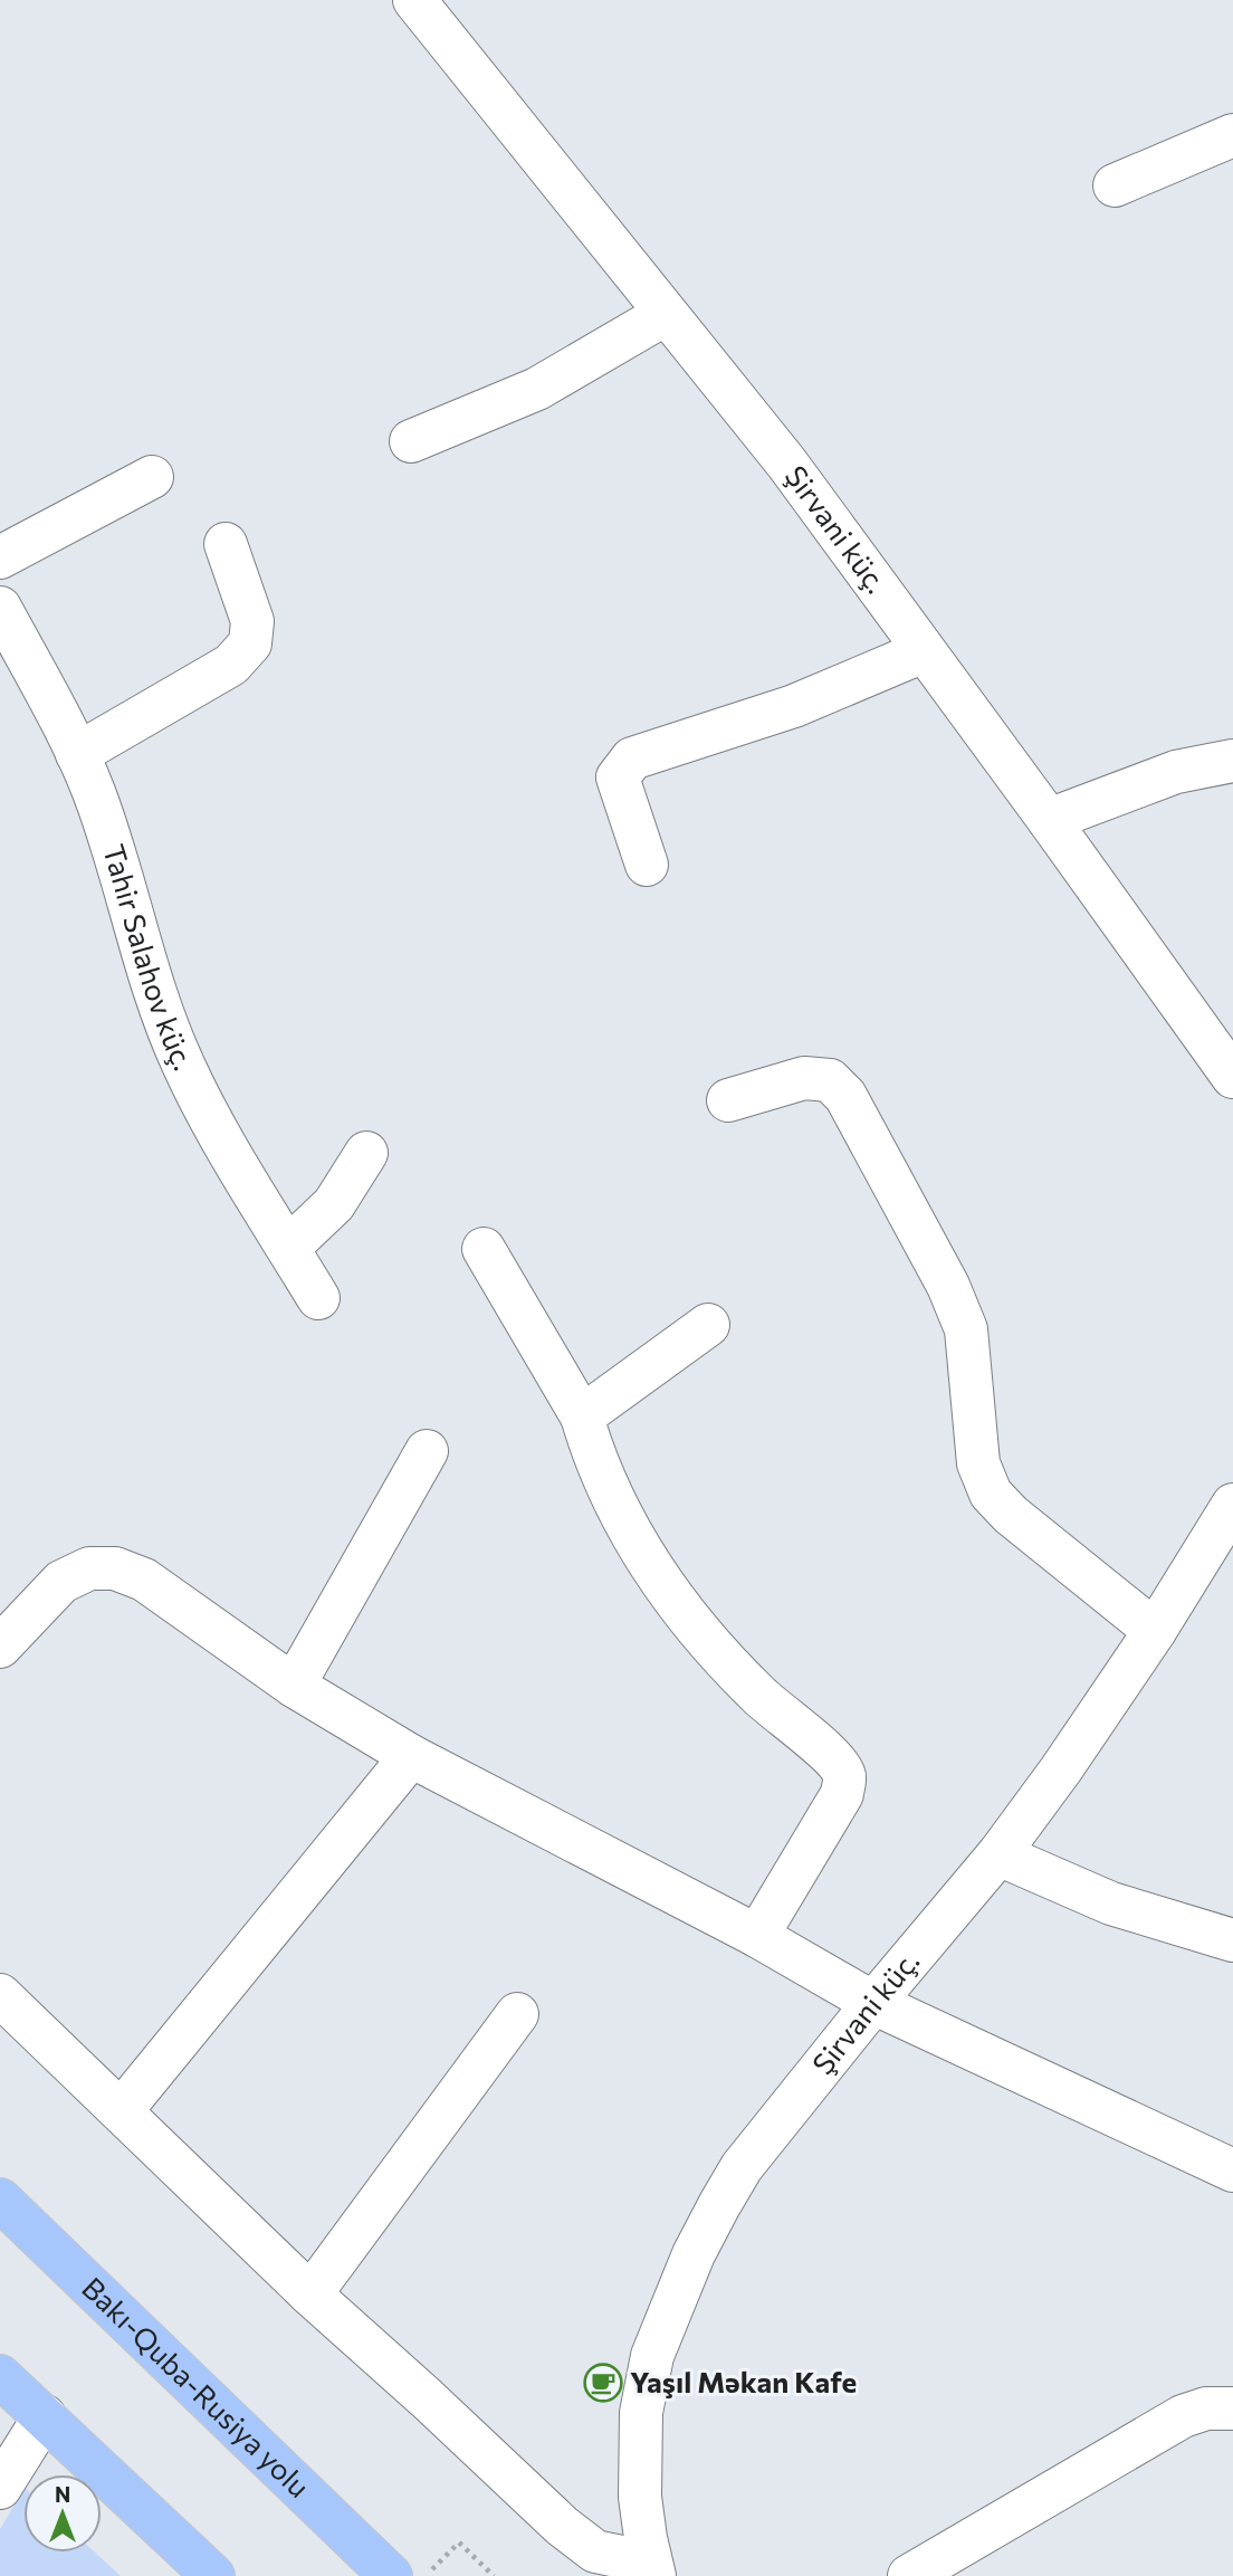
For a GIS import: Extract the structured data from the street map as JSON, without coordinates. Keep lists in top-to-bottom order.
{
  "streets": {
    "highway": ["Bakı-Quba-Rusiya yolu"],
    "street": ["Şirvani küç.", "Tahir Salahov küç."]
  },
  "places": {
    "cafe": ["Yaşıl Məkan Kafe"]
  },
  "north": "top"
}
